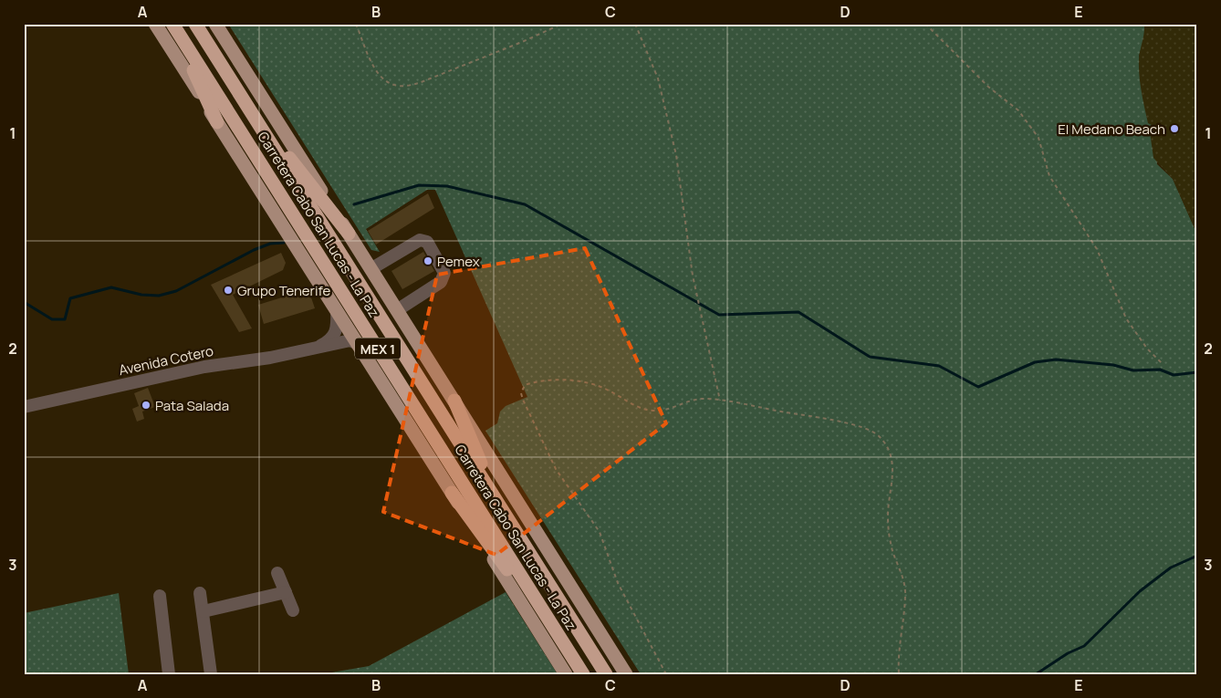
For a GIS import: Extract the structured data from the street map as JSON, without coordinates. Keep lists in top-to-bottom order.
{
  "streets": {
    "highway": ["Carretera Cabo San Lucas - La Paz", "MEX 1"],
    "street": ["Avenida Cotero"]
  },
  "places": [
    "El Medano Beach",
    "Pemex",
    "Grupo Tenerife",
    "Pata Salada"
  ],
  "grid": {
    "columns": [
      "A",
      "B",
      "C",
      "D",
      "E"
    ],
    "rows": ["1", "2", "3"]
  }
}
